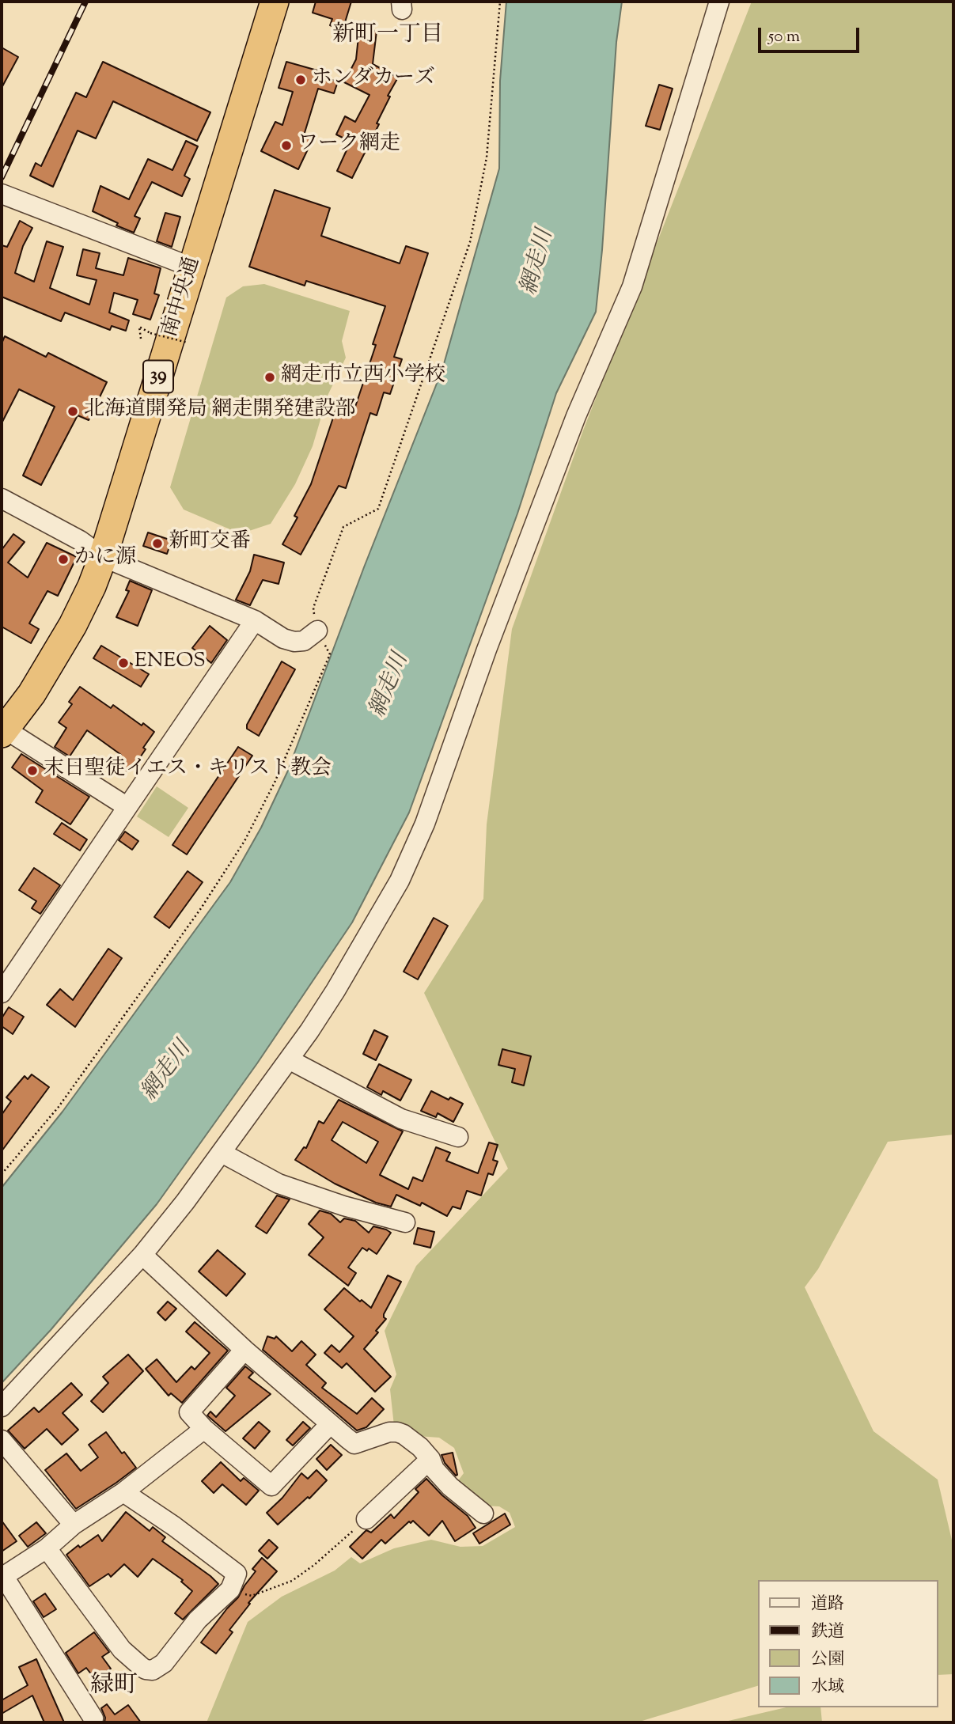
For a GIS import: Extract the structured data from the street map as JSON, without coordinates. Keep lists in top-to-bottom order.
{
  "streets": {
    "highway": ["南中央通", "39"]
  },
  "districts": ["新町一丁目", "緑町"],
  "water": ["網走川"],
  "places": [
    "ホンダカーズ",
    "ワーク網走",
    "網走市立西小学校",
    "北海道開発局 網走開発建設部",
    "新町交番",
    "かに源",
    "ENEOS",
    "末日聖徒イエス・キリスト教会"
  ],
  "legend": [
    "道路",
    "鉄道",
    "公園",
    "水域"
  ],
  "scale_bar": "50 m"
}
